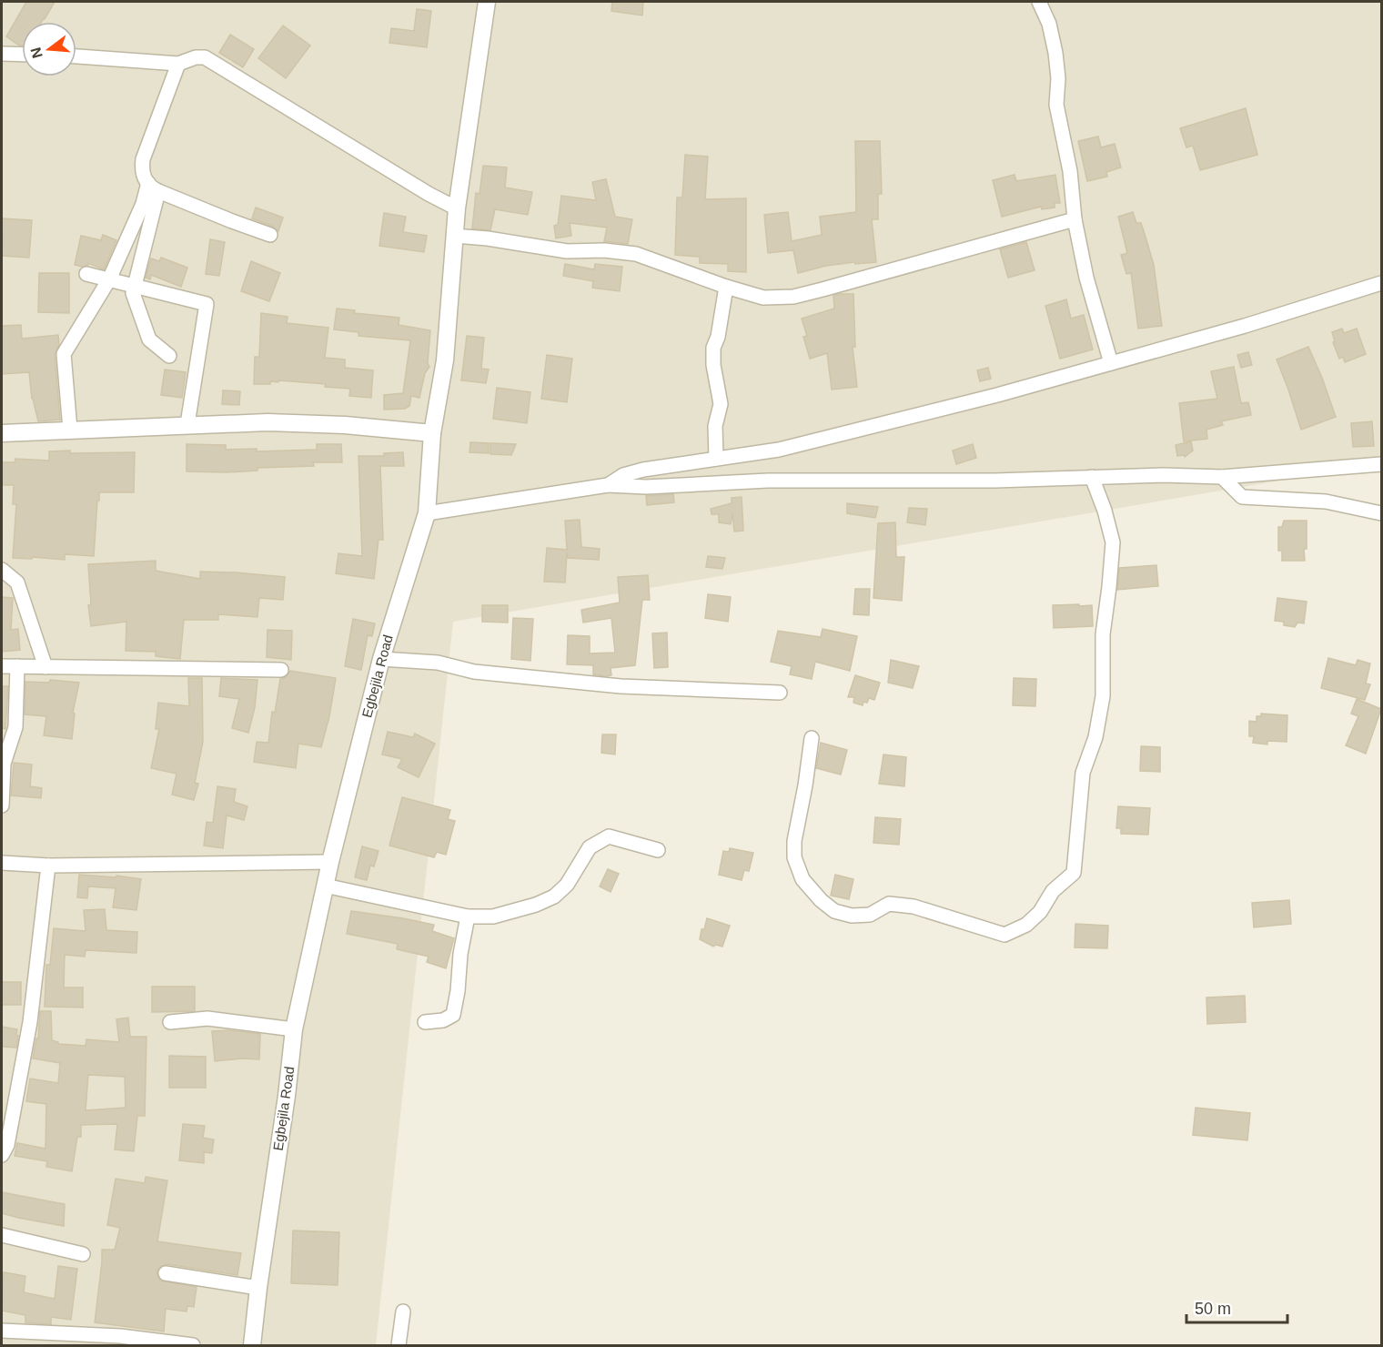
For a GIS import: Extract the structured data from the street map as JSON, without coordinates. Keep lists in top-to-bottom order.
{
  "streets": {
    "street": ["Egbejila Road"]
  },
  "scale_bar": "50 m",
  "north": "left"
}
